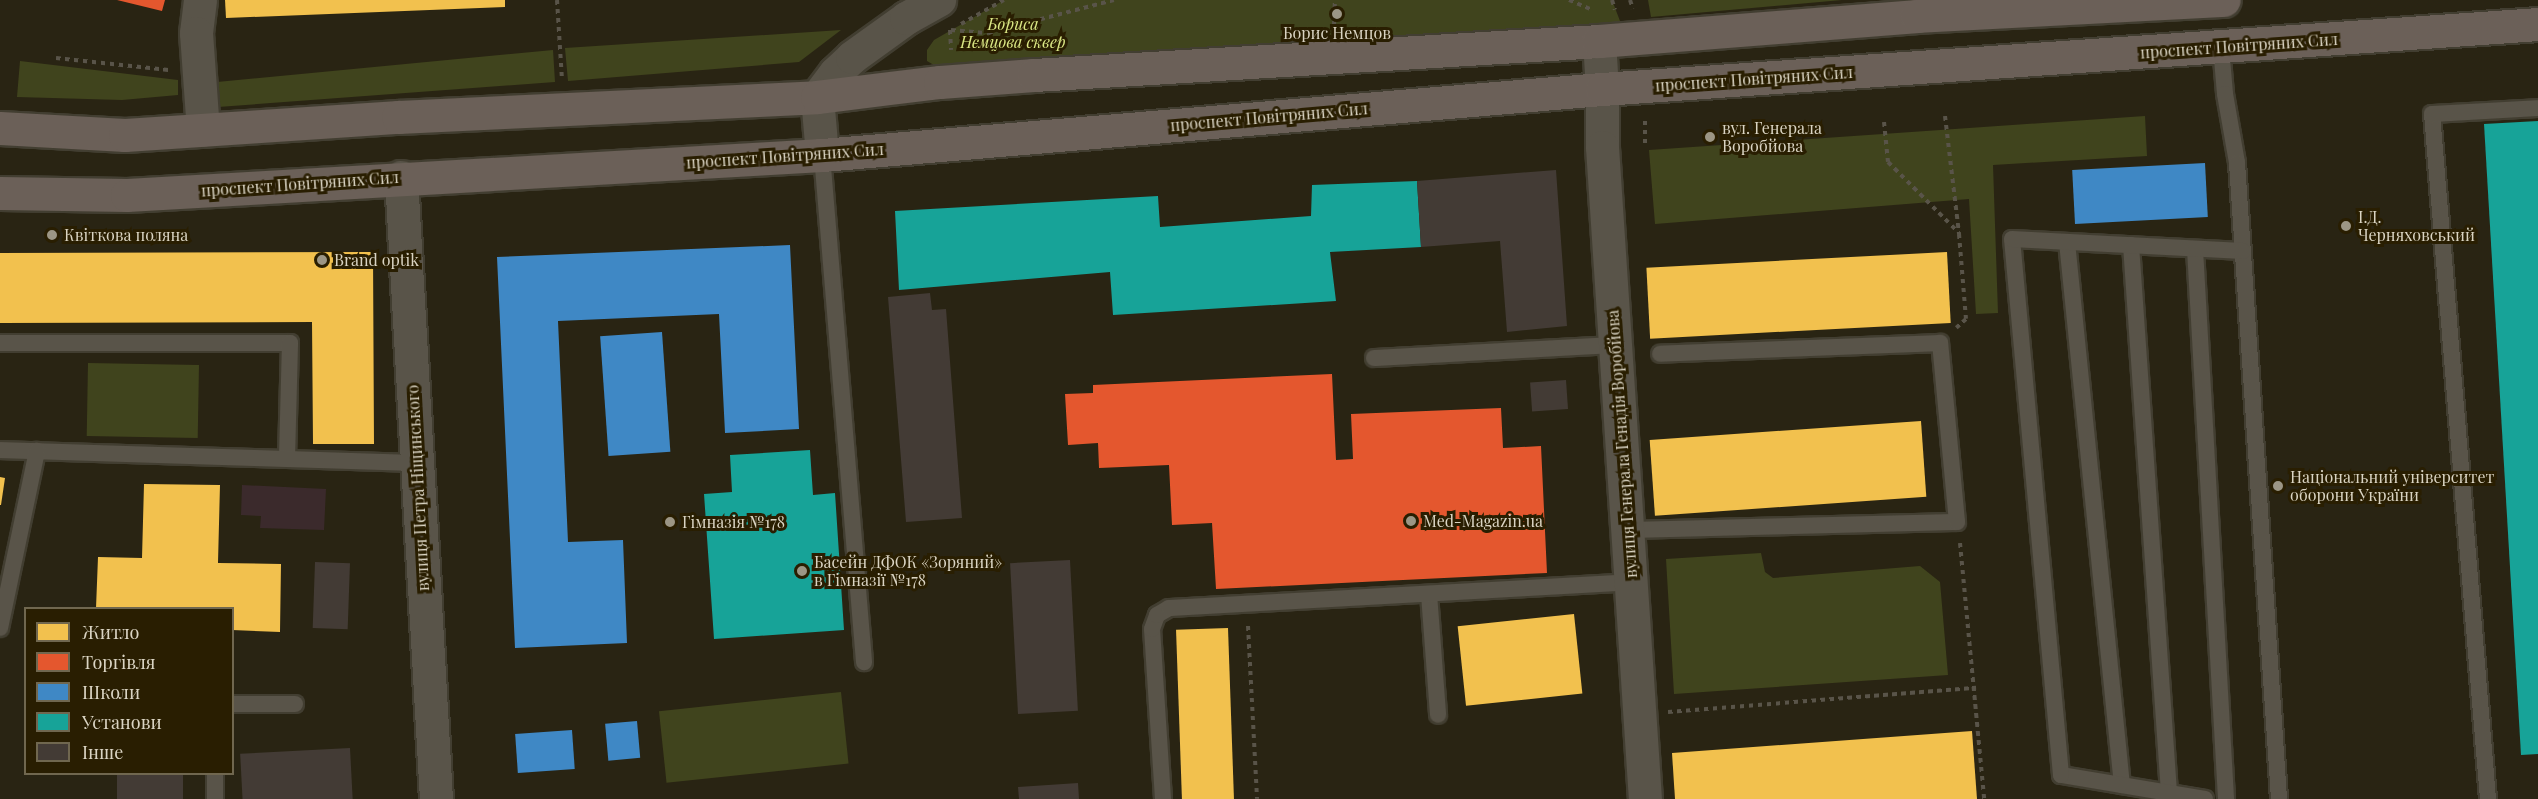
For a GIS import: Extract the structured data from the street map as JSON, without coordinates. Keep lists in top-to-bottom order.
{
  "streets": {
    "main road": ["проспект Повітряних Сил"],
    "street": ["вулиця Генерала Генадія Воробйова", "вулиця Петра Ніщинського"]
  },
  "crossings": [
    ["проспект Повітряних Сил", "вулиця Генерала Генадія Воробйова"],
    ["проспект Повітряних Сил", "вулиця Петра Ніщинського"]
  ],
  "parks": ["Бориса Нємцова сквер"],
  "places": [
    "Борис Немцов",
    "вул. Генерала Воробйова",
    "І.Д. Черняховський",
    "Квіткова поляна",
    "Brand optik",
    "Національний університет оборони України",
    "Med-Magazin.ua",
    "Гімназія №178",
    "Басейн ДФОК «Зоряний» в Гімназії №178"
  ],
  "legend": [
    "Житло",
    "Торгівля",
    "Школи",
    "Установи",
    "Інше"
  ]
}
